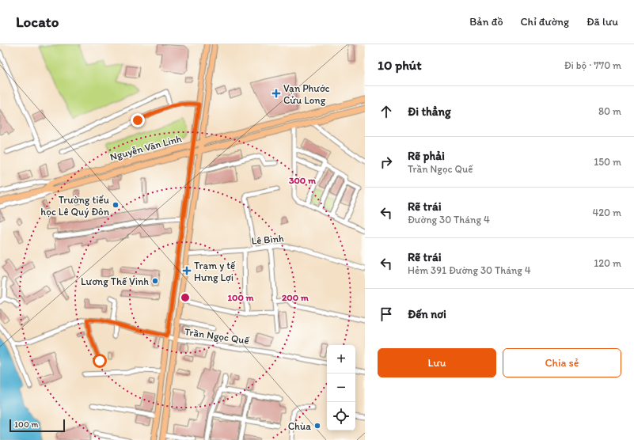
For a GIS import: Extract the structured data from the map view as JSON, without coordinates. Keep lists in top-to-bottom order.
{
  "streets": {
    "highway": ["Nguyễn Văn Linh"],
    "street": ["Lê Bình", "Trần Ngọc Quế"]
  },
  "places": {
    "health": ["Vạn Phước Cửu Long", "Trạm y tế Hưng Lợi"],
    "other": ["Trường tiểu học Lê Quý Đôn", "Lương Thế Vinh", "Chùa"]
  },
  "scale_bar": "100 m",
  "page": {
    "header": "Locato",
    "nav": ["Bản đồ", "Chỉ đường", "Đã lưu"],
    "heading": ["10 phút", "Đi bộ · 770 m"],
    "list": [
      ["Đi thẳng", "80 m"],
      ["Rẽ phải", "Trần Ngọc Quế", "150 m"],
      ["Rẽ trái", "Đường 30 Tháng 4", "420 m"],
      ["Rẽ trái", "Hẻm 391 Đường 30 Tháng 4", "120 m"],
      "Đến nơi"
    ],
    "buttons": ["Lưu", "Chia sẻ"],
    "map_buttons": ["+", "−"],
    "scale": "100 m"
  },
  "rings": ["300 m", "100 m", "200 m"]
}
